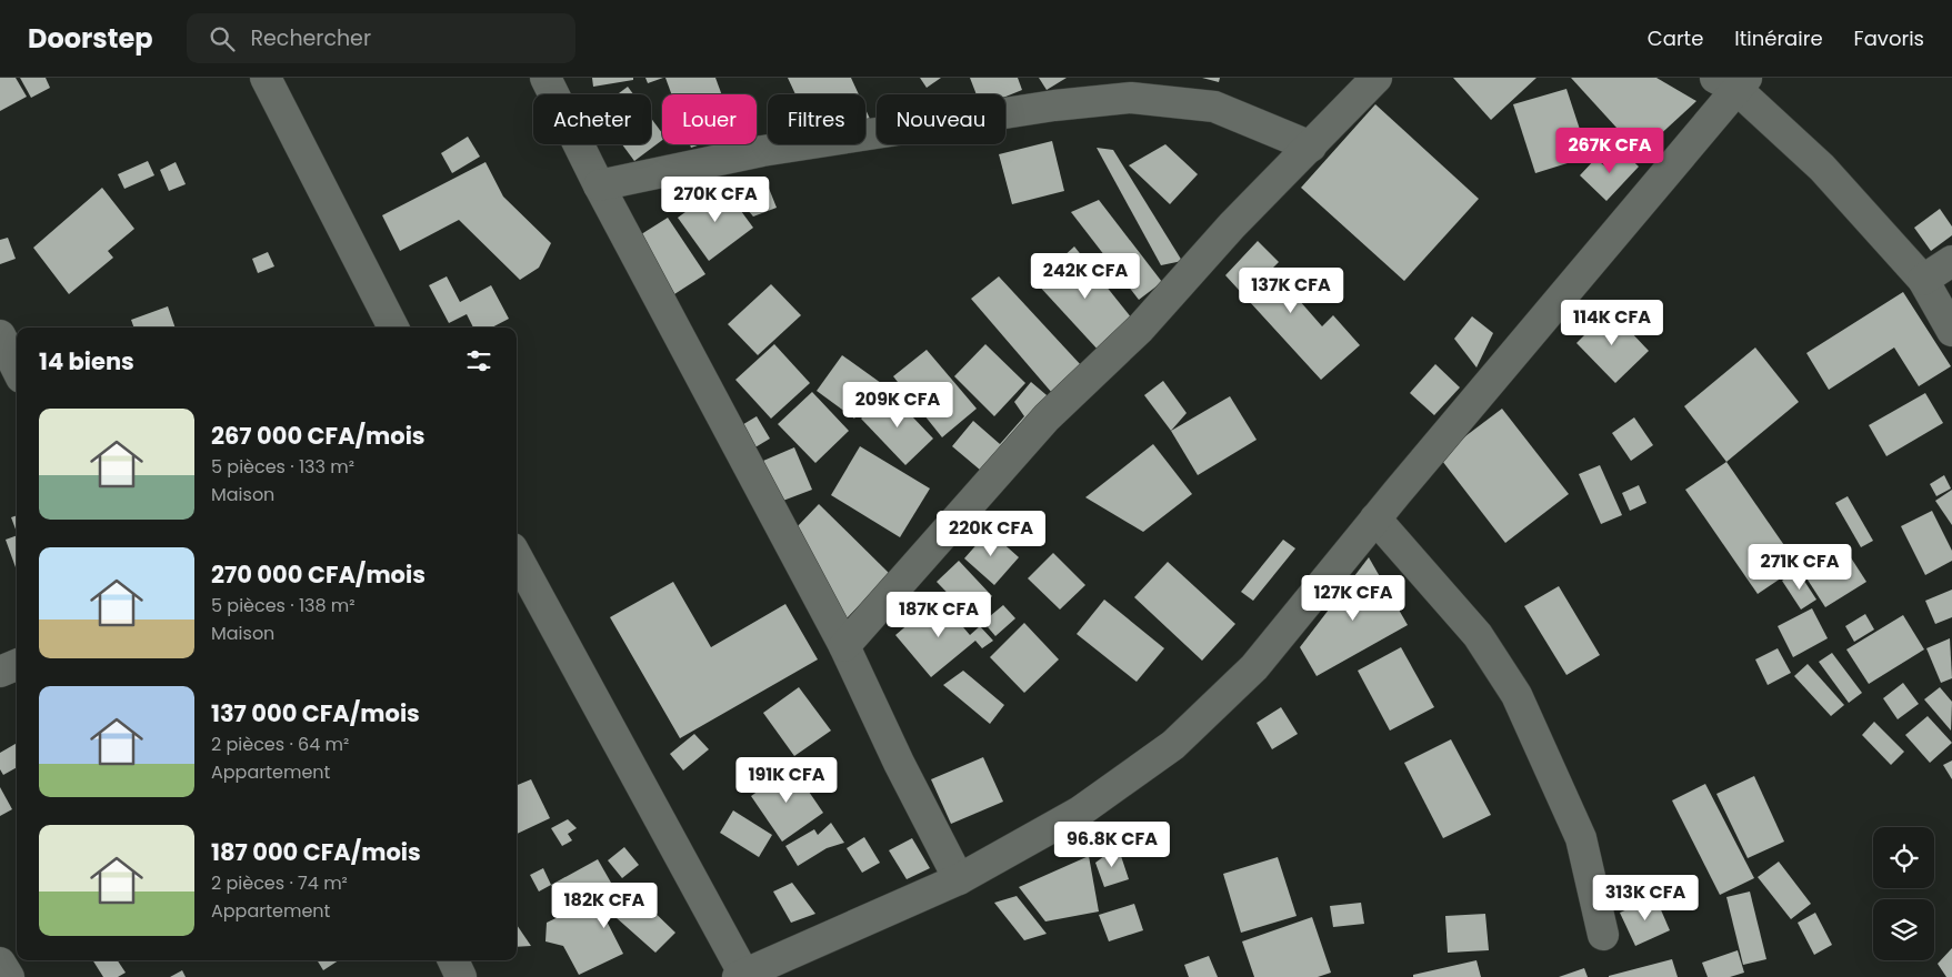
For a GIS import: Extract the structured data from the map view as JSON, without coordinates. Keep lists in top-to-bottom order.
{
  "page": {
    "header": "Doorstep",
    "search": "Rechercher",
    "nav": ["Carte", "Itinéraire", "Favoris"],
    "chip": [
      "Acheter",
      "Louer",
      "Filtres",
      "Nouveau"
    ],
    "price": [
      "267K CFA",
      "270K CFA",
      "242K CFA",
      "137K CFA",
      "114K CFA",
      "209K CFA",
      "220K CFA",
      "271K CFA",
      "127K CFA",
      "187K CFA",
      "191K CFA",
      "96.8K CFA",
      "313K CFA",
      "182K CFA"
    ],
    "heading": "14 biens",
    "list": [
      {
        "name": "267 000 CFA/mois",
        "note": "5 pièces · 133 m² · Maison"
      },
      {
        "name": "270 000 CFA/mois",
        "note": "5 pièces · 138 m² · Maison"
      },
      {
        "name": "137 000 CFA/mois",
        "note": "2 pièces · 64 m² · Appartement"
      },
      {
        "name": "187 000 CFA/mois",
        "note": "2 pièces · 74 m² · Appartement"
      }
    ]
  }
}
